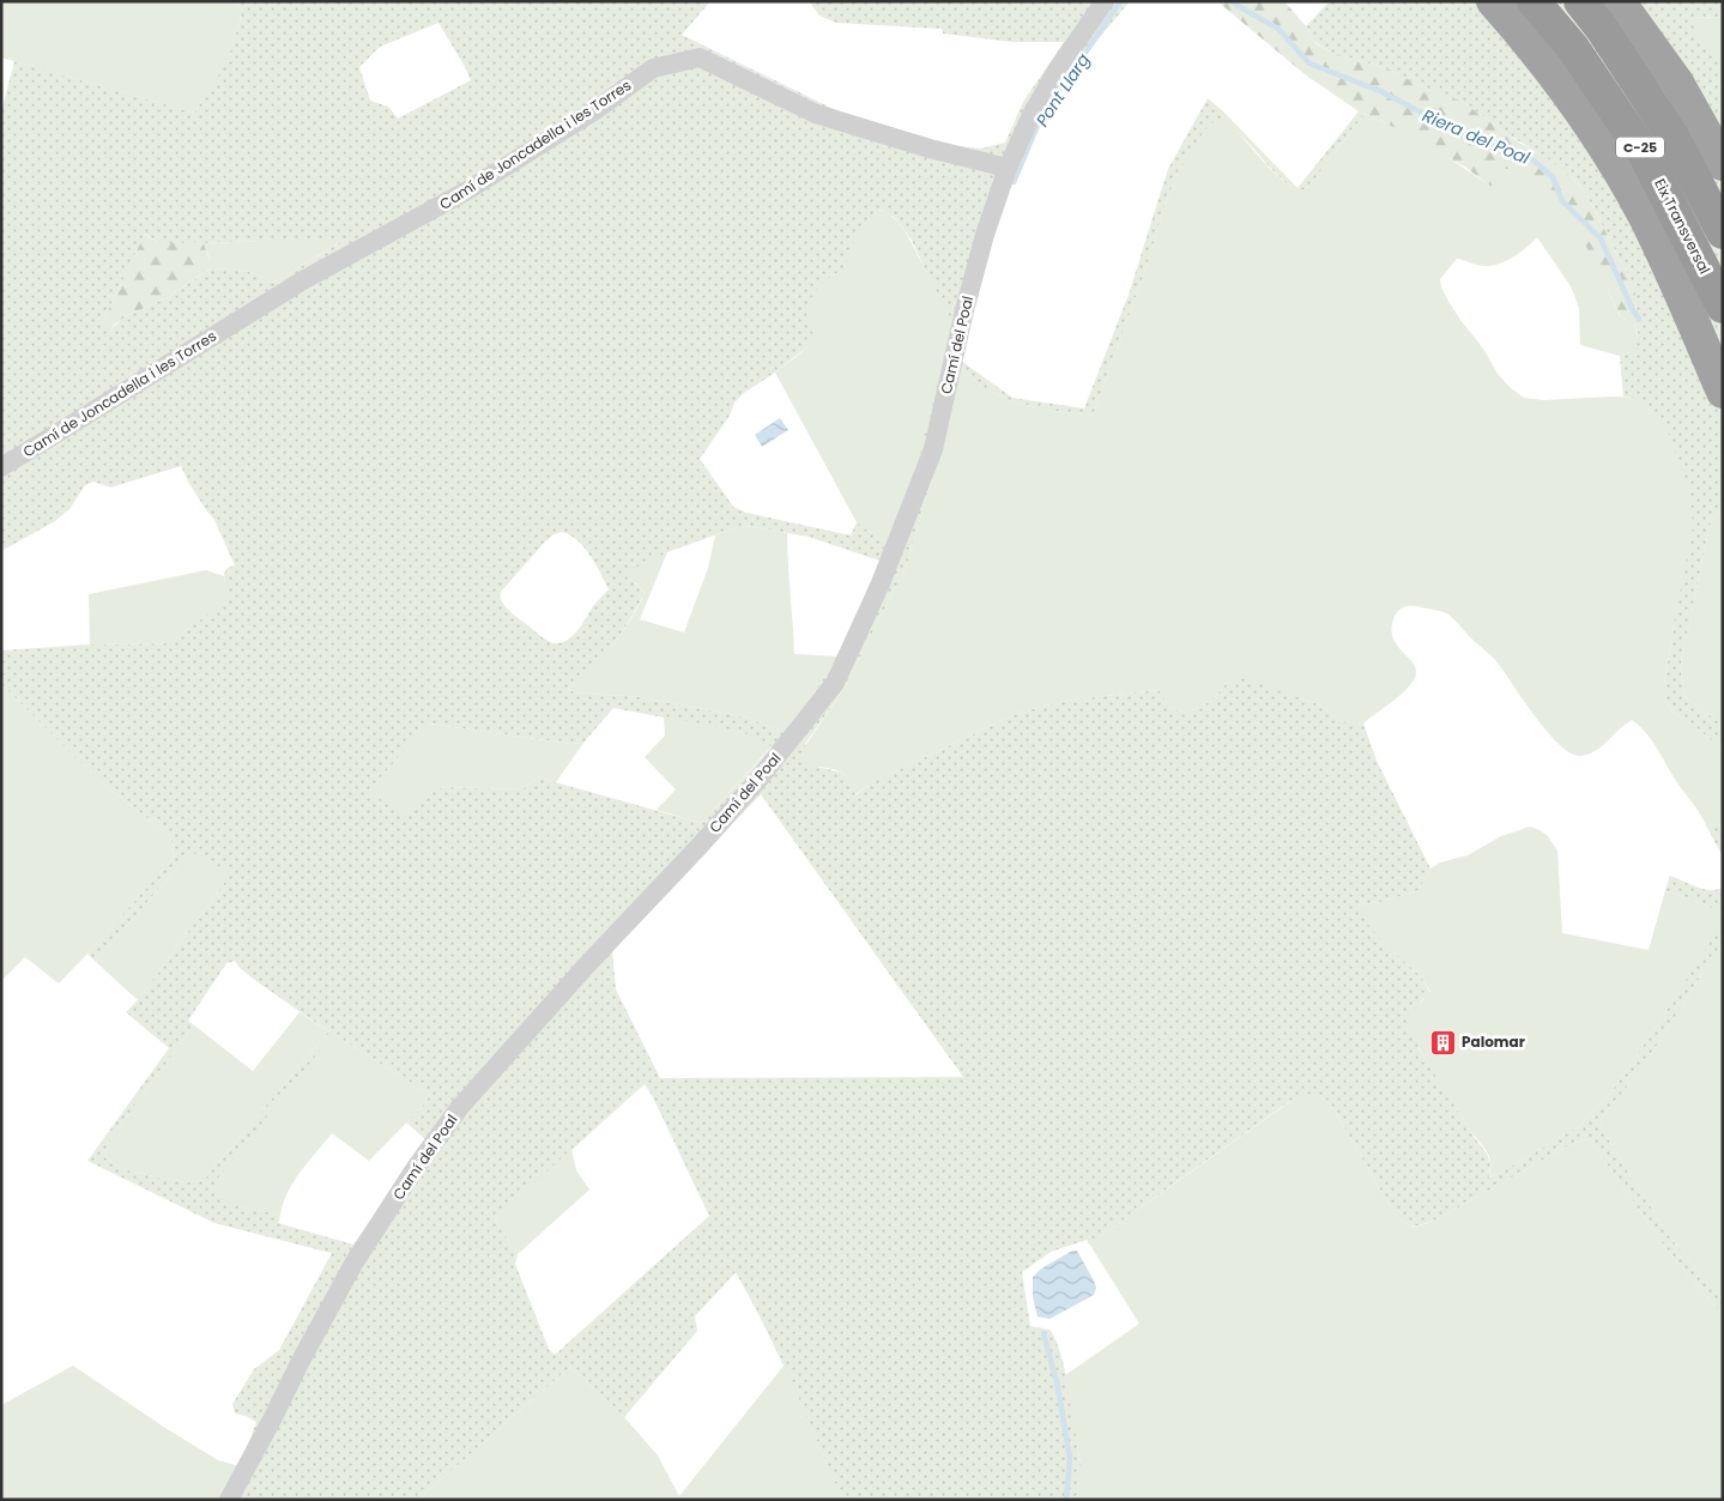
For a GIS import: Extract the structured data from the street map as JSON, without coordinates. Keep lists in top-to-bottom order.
{
  "streets": {
    "highway": ["C-25", "Eix Transversal"],
    "street": ["Camí de Joncadella i les Torres", "Camí del Poal"]
  },
  "crossings": [
    ["Camí de Joncadella i les Torres", "Camí del Poal"]
  ],
  "water": ["Pont Llarg", "Riera del Poal"],
  "places": {
    "building": ["Palomar"]
  }
}
